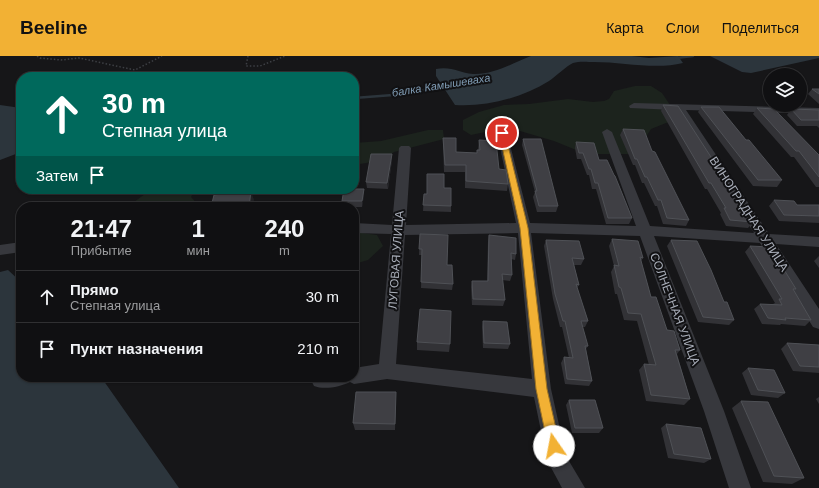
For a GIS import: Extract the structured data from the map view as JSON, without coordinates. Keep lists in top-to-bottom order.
{
  "streets": {
    "street": ["ВИНОГРАДНАЯ УЛИЦА", "ЛУГОВАЯ УЛИЦА", "СОЛНЕЧНАЯ УЛИЦА"]
  },
  "water": ["балка Камышеваха"],
  "page": {
    "header": "Beeline",
    "nav": ["Карта", "Слои", "Поделиться"],
    "turn": ["30 m", "Степная улица"],
    "then": "Затем",
    "eta": [
      "21:47",
      "Прибытие",
      "1",
      "мин",
      "240",
      "m"
    ],
    "list": [
      {
        "name": "Прямо",
        "note": "Степная улица",
        "value": "30 m"
      },
      {
        "name": "Пункт назначения",
        "value": "210 m"
      }
    ]
  }
}
